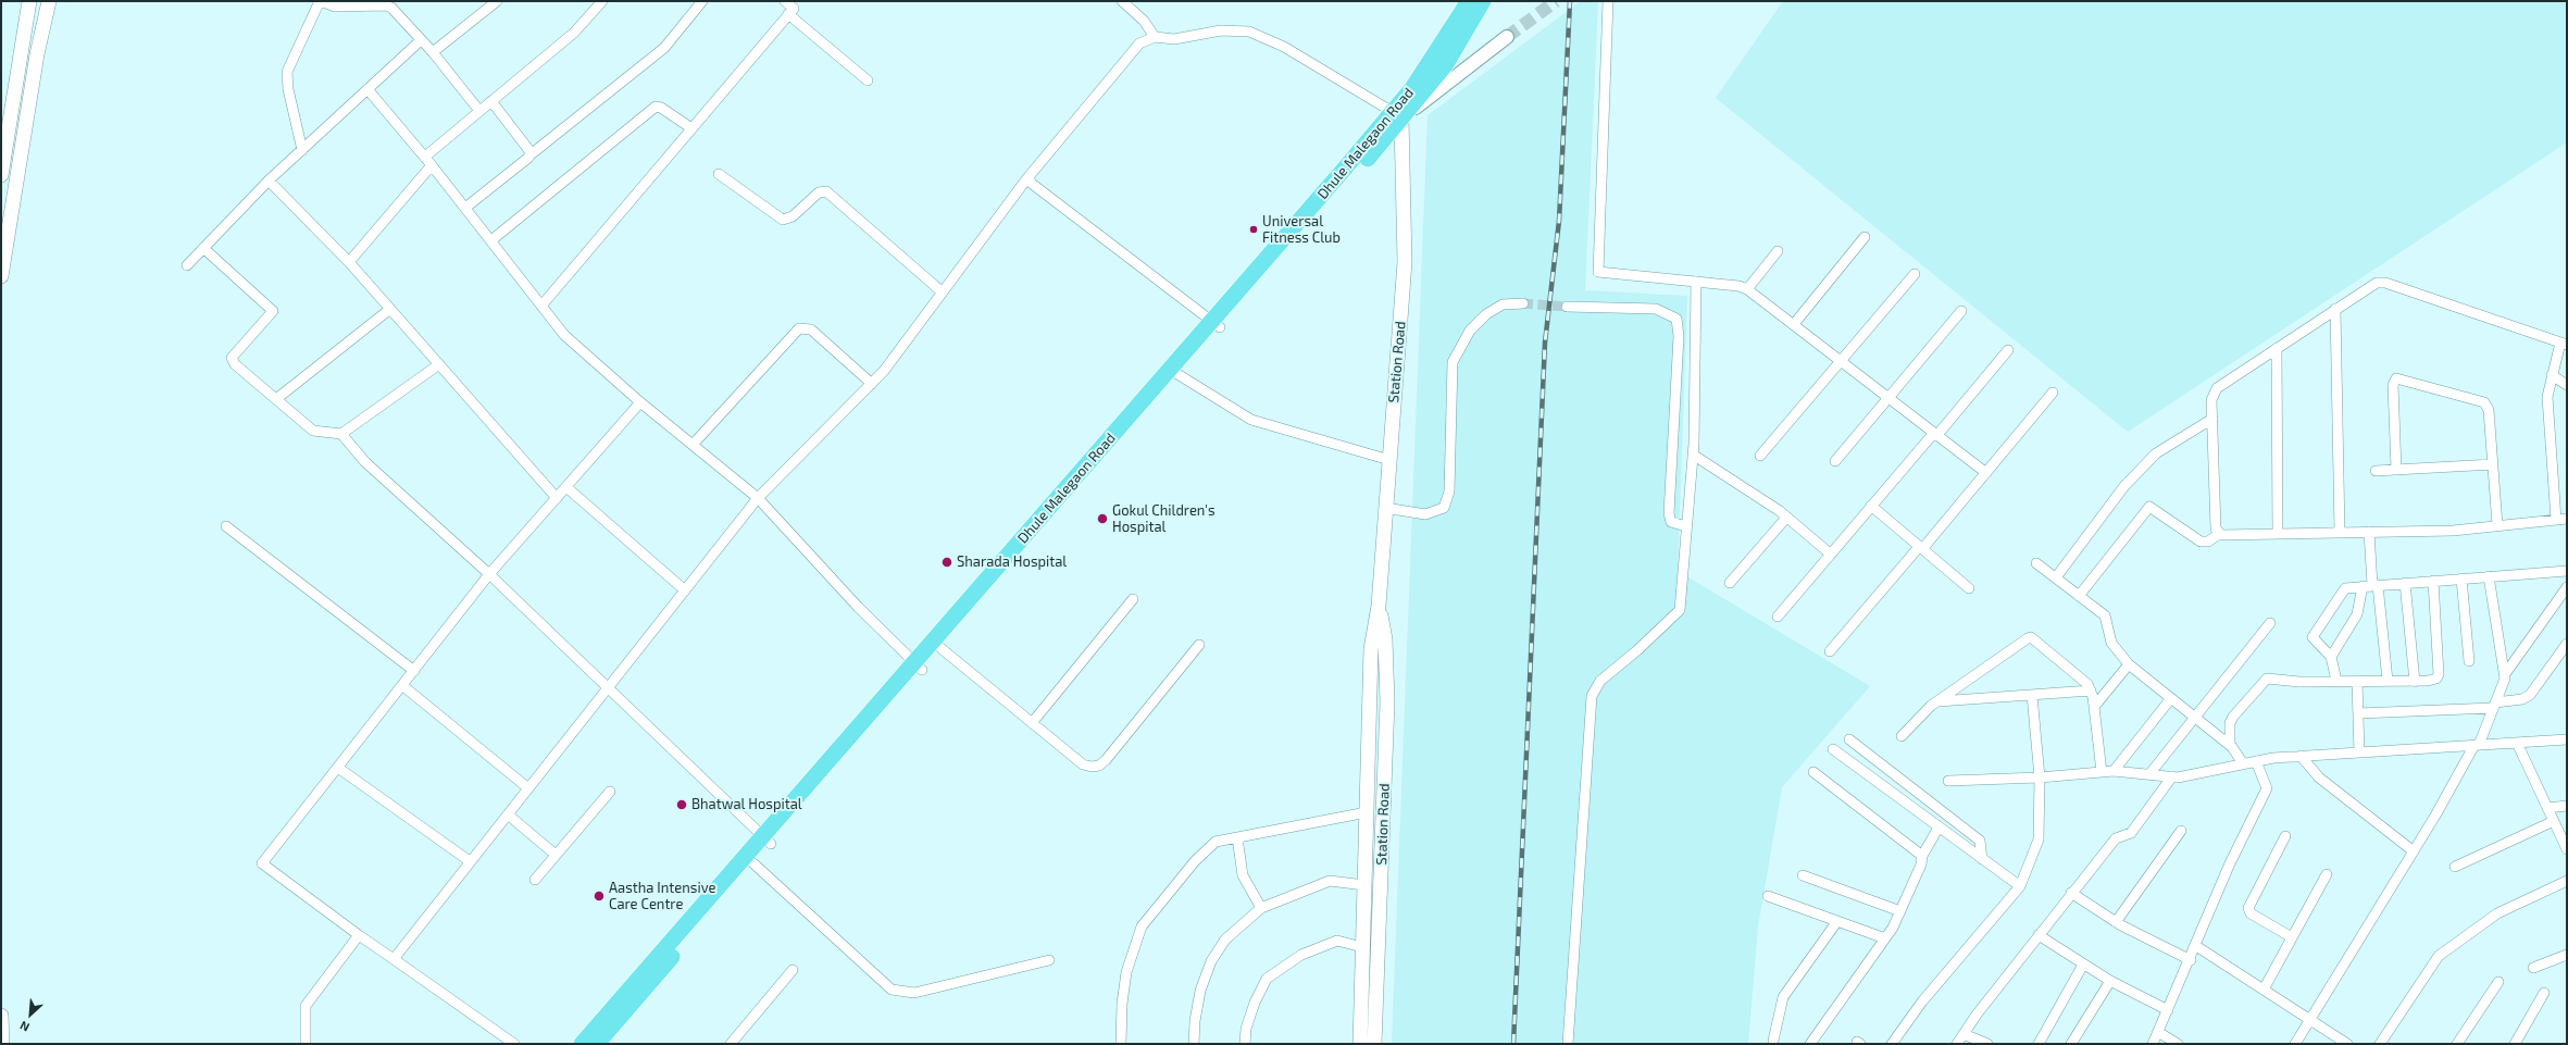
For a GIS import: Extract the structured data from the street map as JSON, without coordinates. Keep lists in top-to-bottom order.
{
  "streets": {
    "main road": ["Dhule Malegaon Road", "Station Road"]
  },
  "crossings": [
    ["Dhule Malegaon Road", "Station Road"]
  ],
  "places": [
    "Universal Fitness Club",
    "Gokul Children's Hospital",
    "Sharada Hospital",
    "Bhatwal Hospital",
    "Aastha Intensive Care Centre"
  ],
  "north": "bottom left"
}
